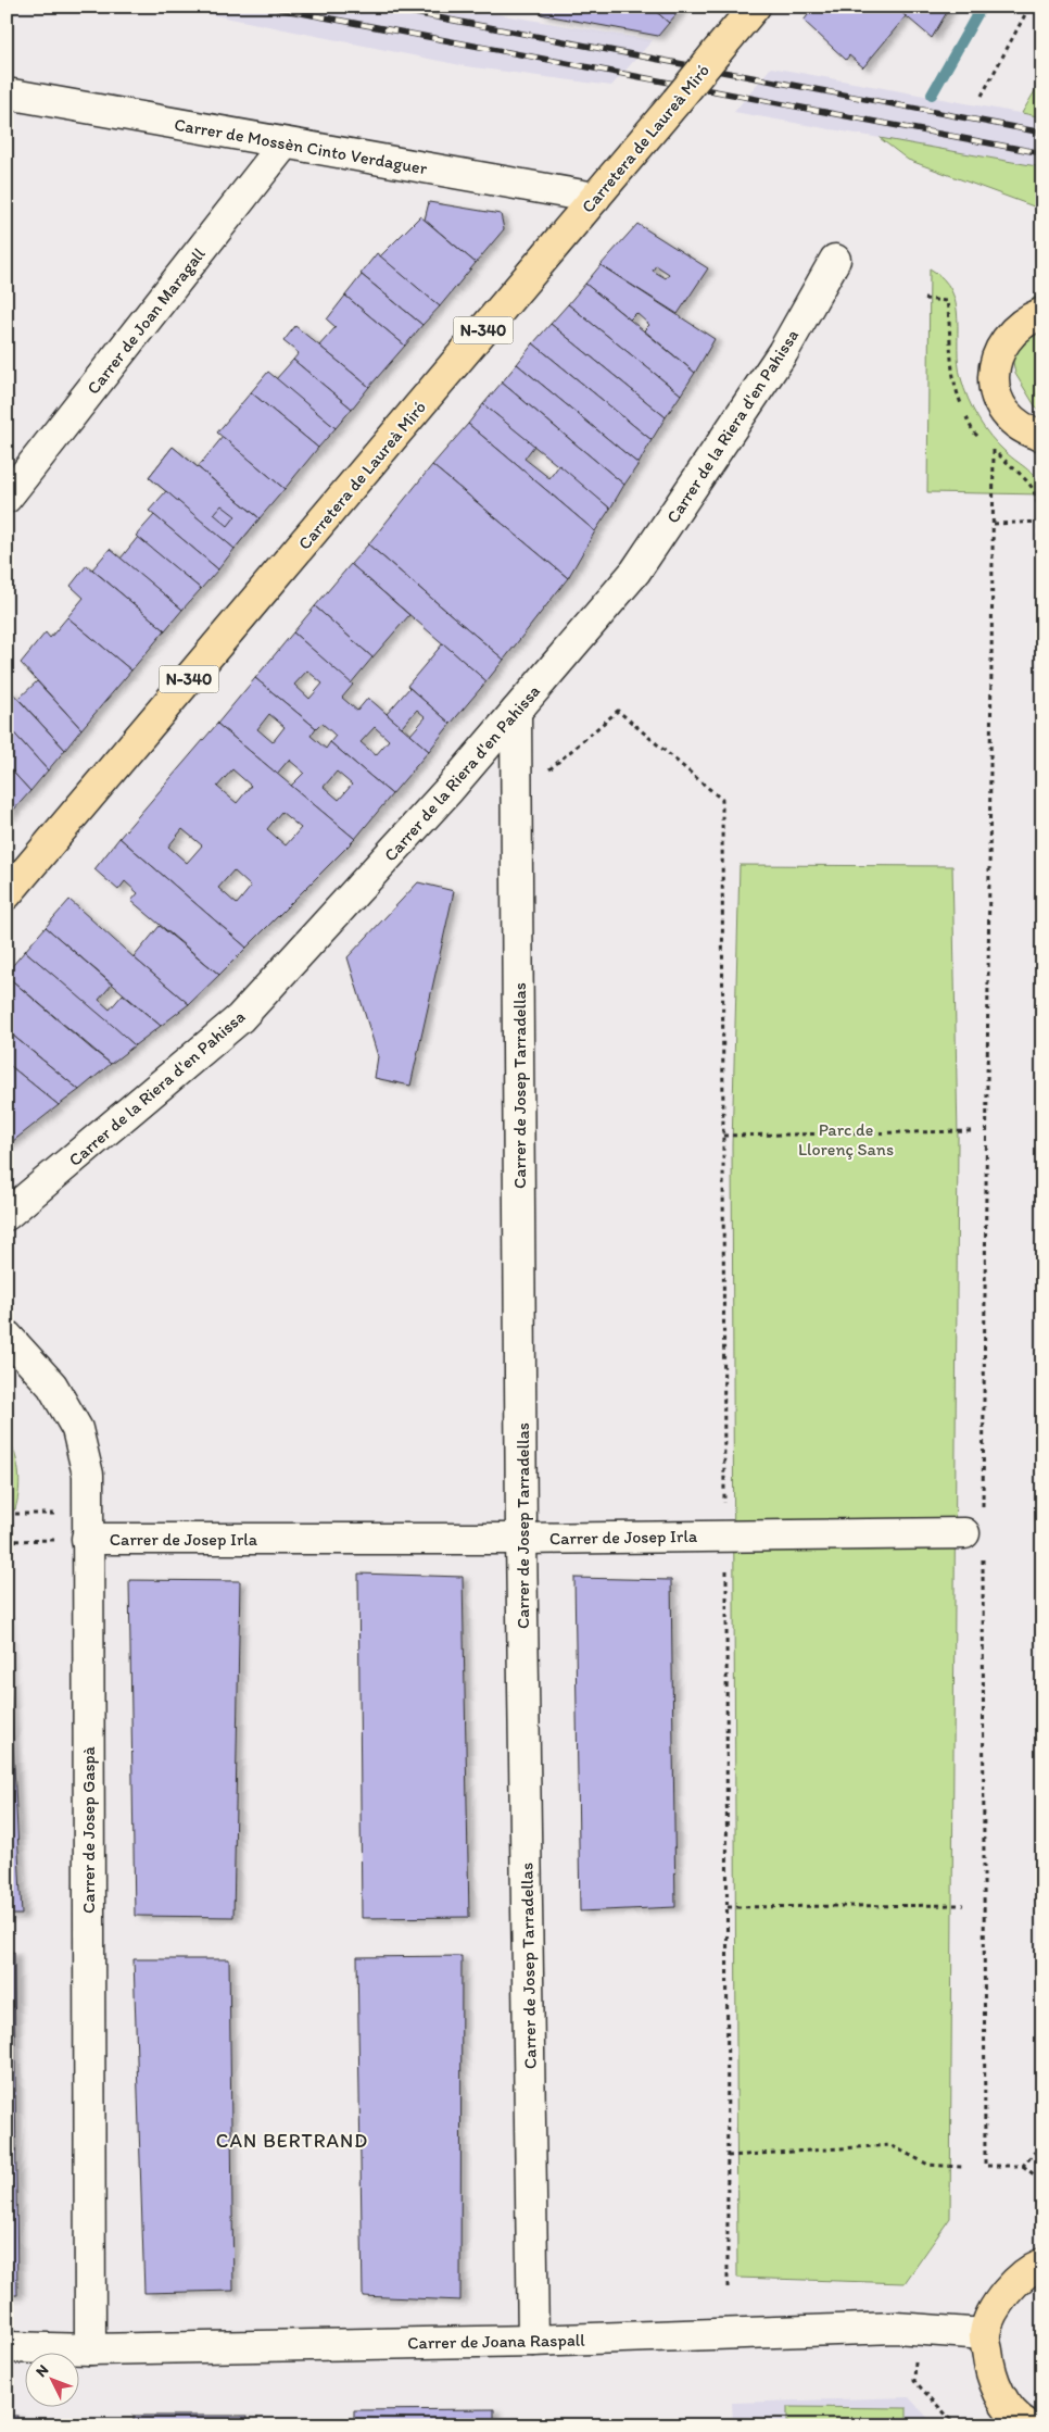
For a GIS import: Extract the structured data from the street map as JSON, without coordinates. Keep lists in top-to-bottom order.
{
  "streets": {
    "main road": ["Carretera de Laureà Miró", "N-340"],
    "street": [
      "Carrer de Mossèn Cinto Verdaguer",
      "Carrer de Joan Maragall",
      "Carrer de la Riera d'en Pahissa",
      "Carrer de Josep Tarradellas",
      "Carrer de Josep Irla",
      "Carrer de Josep Gaspà",
      "Carrer de Joana Raspall"
    ]
  },
  "crossings": [
    ["Carretera de Laureà Miró", "Carrer de Mossèn Cinto Verdaguer"],
    ["Carrer de Mossèn Cinto Verdaguer", "Carrer de Joan Maragall"],
    ["Carrer de la Riera d'en Pahissa", "Carrer de Josep Tarradellas"],
    ["Carrer de Josep Tarradellas", "Carrer de Josep Irla"],
    ["Carrer de Josep Tarradellas", "Carrer de Joana Raspall"],
    ["Carrer de Josep Irla", "Carrer de Josep Gaspà"],
    ["Carrer de Josep Gaspà", "Carrer de Joana Raspall"]
  ],
  "districts": ["CAN BERTRAND"],
  "parks": ["Parc de Llorenç Sans"],
  "north": "top left"
}
